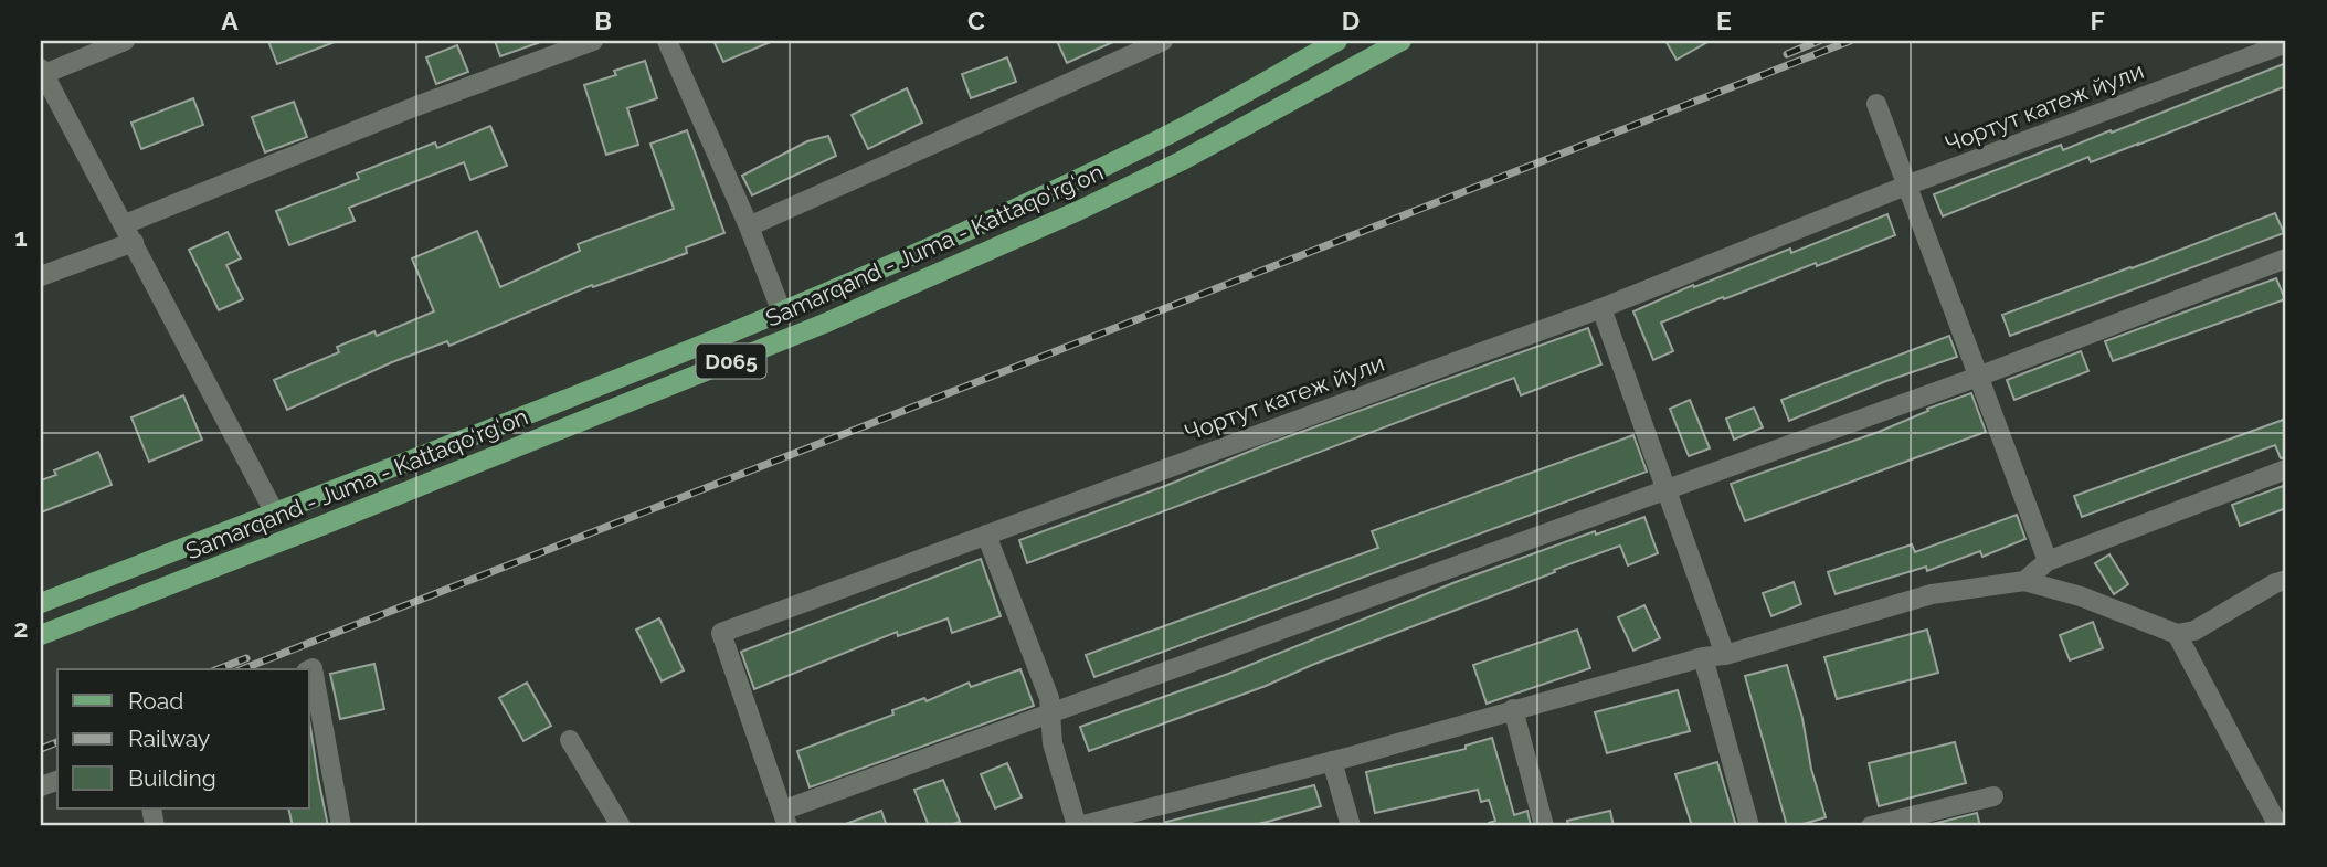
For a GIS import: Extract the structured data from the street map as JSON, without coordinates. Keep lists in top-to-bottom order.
{
  "streets": {
    "main road": ["Samarqand - Juma - Kattaqo‘rg‘on", "D065"],
    "street": ["Чортут катеж йули"]
  },
  "legend": ["Road", "Railway", "Building"],
  "grid": {
    "columns": [
      "A",
      "B",
      "C",
      "D",
      "E",
      "F"
    ],
    "rows": ["1", "2"]
  }
}
